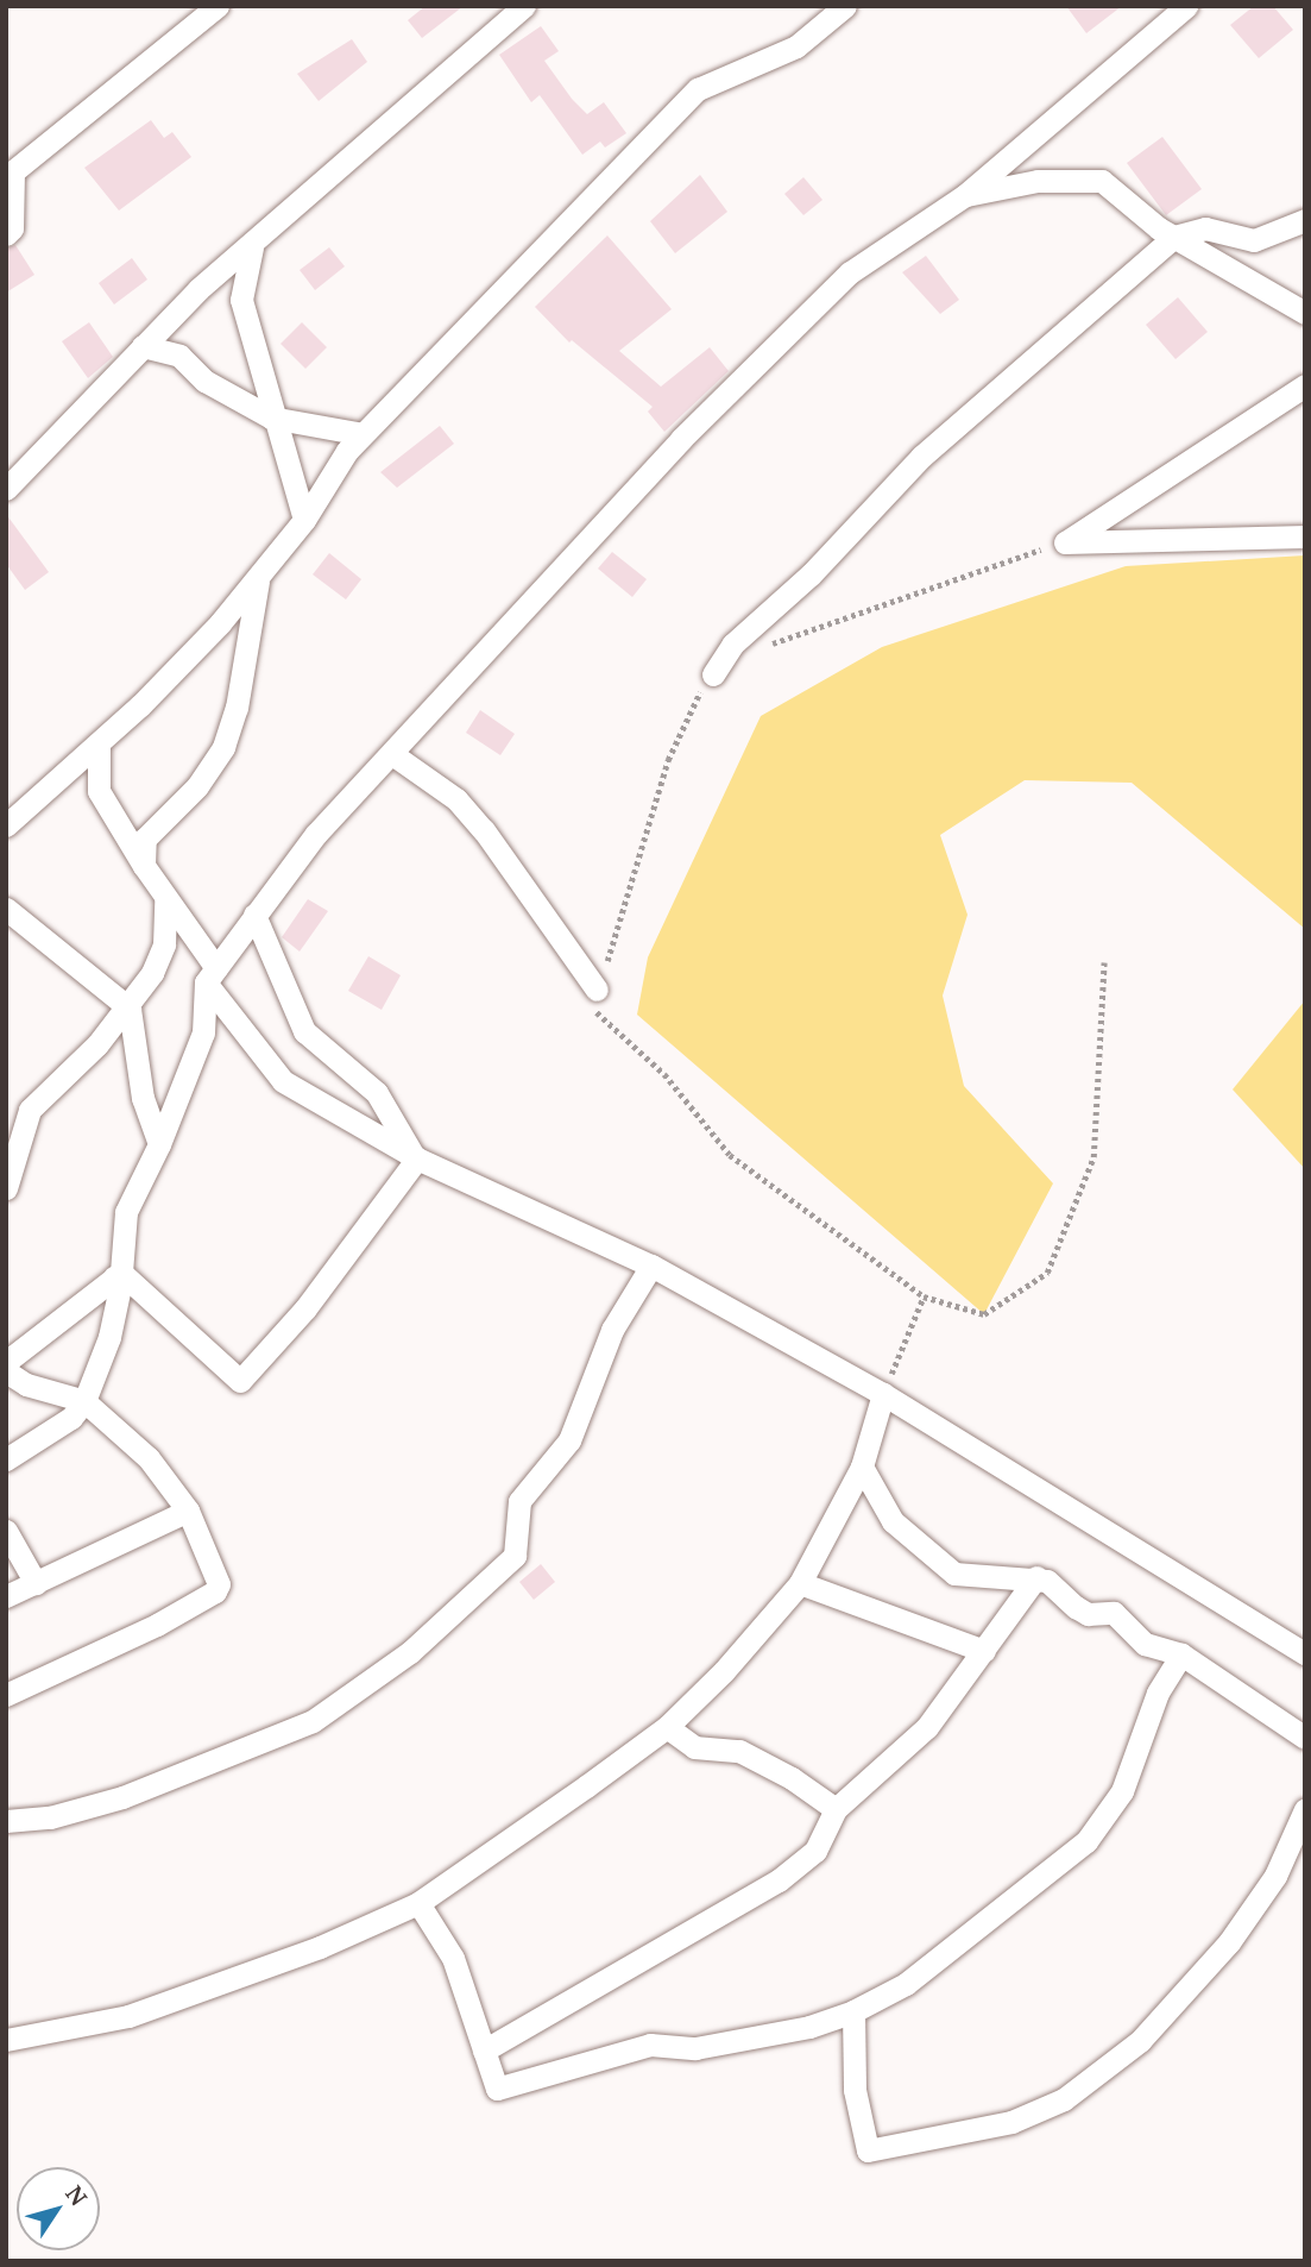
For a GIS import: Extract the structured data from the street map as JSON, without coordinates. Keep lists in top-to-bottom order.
{
  "north": "top right"
}
